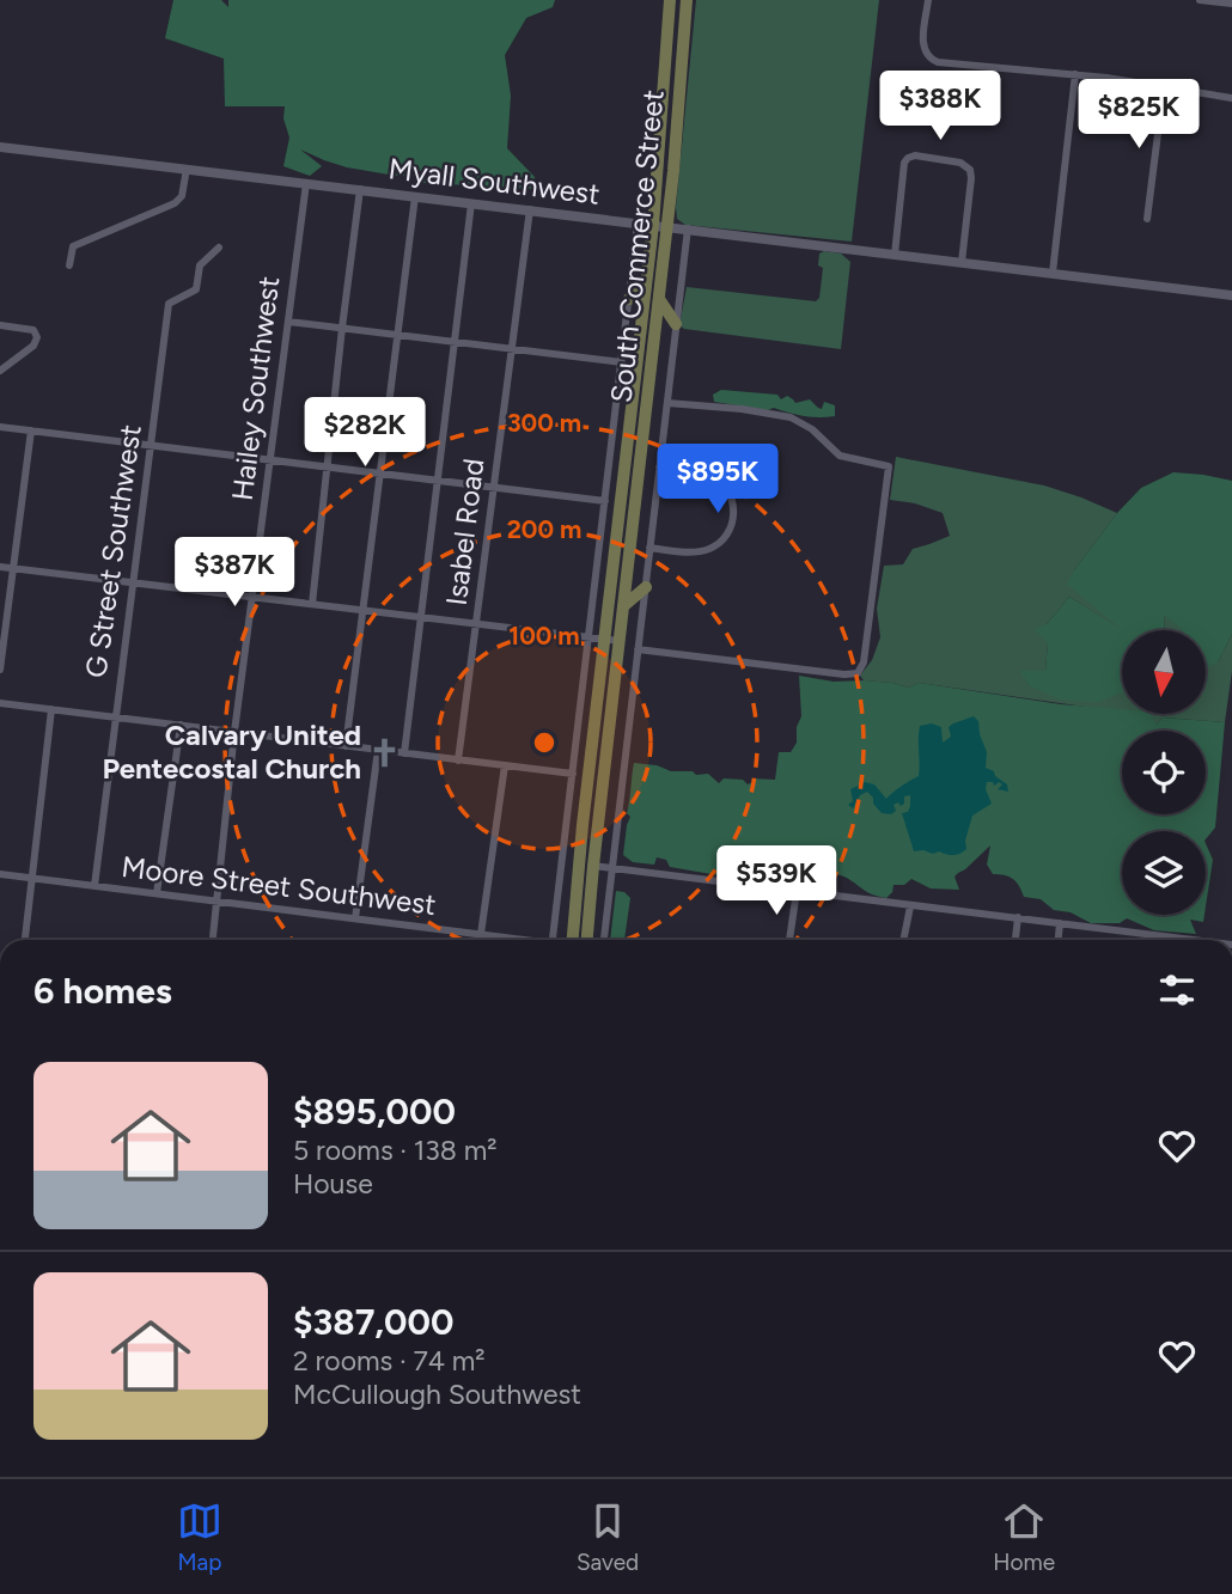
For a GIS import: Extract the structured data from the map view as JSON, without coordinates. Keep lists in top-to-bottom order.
{
  "streets": {
    "main road": ["South Commerce Street"],
    "street": [
      "Myall Southwest",
      "Hailey Southwest",
      "Isabel Road",
      "G Street Southwest",
      "Moore Street Southwest"
    ]
  },
  "crossings": [
    ["Myall Southwest", "South Commerce Street"],
    ["Myall Southwest", "Hailey Southwest"],
    ["Myall Southwest", "Isabel Road"],
    ["Hailey Southwest", "Moore Street Southwest"],
    ["G Street Southwest", "Moore Street Southwest"]
  ],
  "places": {
    "church": ["Calvary United Pentecostal Church"]
  },
  "north": "bottom",
  "page": {
    "price": [
      "$388K",
      "$825K",
      "$282K",
      "$895K",
      "$387K",
      "$539K"
    ],
    "heading": "6 homes",
    "list": [
      {
        "name": "$895,000",
        "note": "5 rooms · 138 m² · House"
      },
      {
        "name": "$387,000",
        "note": "2 rooms · 74 m² · McCullough Southwest"
      }
    ],
    "tabs": ["Map", "Saved", "Home"]
  },
  "rings": ["300 m", "200 m", "100 m"]
}
